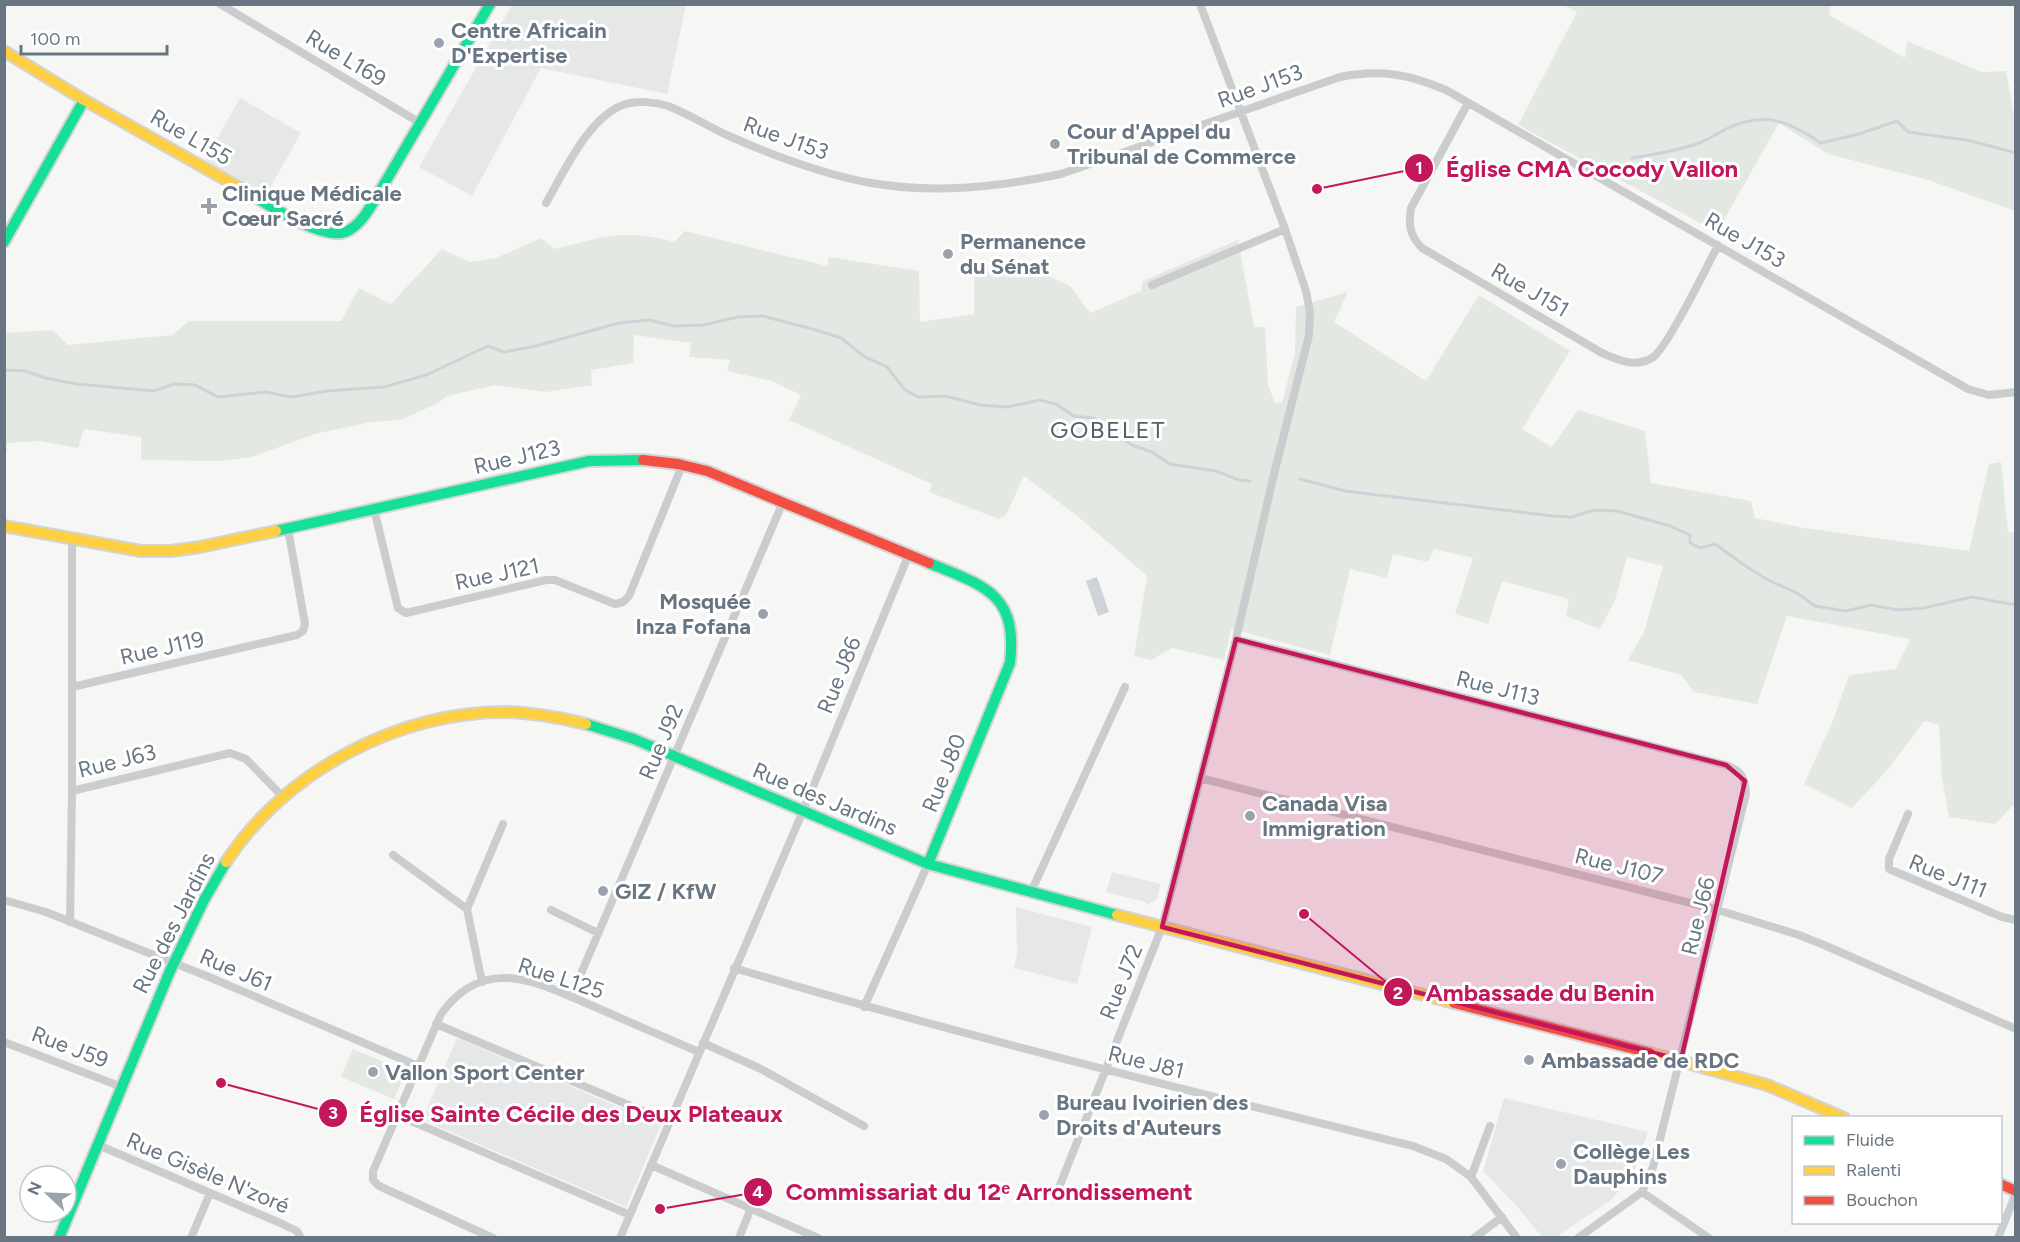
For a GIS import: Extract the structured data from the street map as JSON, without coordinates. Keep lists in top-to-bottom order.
{
  "streets": {
    "main road": [
      "Rue L155",
      "Rue J123",
      "Rue J80",
      "Rue des Jardins"
    ],
    "street": [
      "Rue L169",
      "Rue J153",
      "Rue J151",
      "Rue J121",
      "Rue J119",
      "Rue J86",
      "Rue J113",
      "Rue J92",
      "Rue J63",
      "Rue J107",
      "Rue J111",
      "Rue J66",
      "Rue J61",
      "Rue L125",
      "Rue J72",
      "Rue J59",
      "Rue J81",
      "Rue Gisèle N'zoré"
    ]
  },
  "crossings": [
    ["Rue L169", "Rue L155"],
    ["Rue J153", "Rue J151"],
    ["Rue J153", "Rue J72"],
    ["Rue J123", "Rue J121"],
    ["Rue J123", "Rue J119"],
    ["Rue J123", "Rue J86"],
    ["Rue J123", "Rue J92"],
    ["Rue J123", "Rue J80"],
    ["Rue J86", "Rue des Jardins"],
    ["Rue J86", "Rue L125"],
    ["Rue J86", "Rue J81"],
    ["Rue J113", "Rue J66"],
    ["Rue J113", "Rue J72"],
    ["Rue J92", "Rue des Jardins"],
    ["Rue J92", "Rue L125"],
    ["Rue J63", "Rue des Jardins"],
    ["Rue J63", "Rue J61"],
    ["Rue J80", "Rue des Jardins"],
    ["Rue J80", "Rue J81"],
    ["Rue des Jardins", "Rue J66"],
    ["Rue des Jardins", "Rue J61"],
    ["Rue des Jardins", "Rue J72"],
    ["Rue des Jardins", "Rue J59"],
    ["Rue des Jardins", "Rue Gisèle N'zoré"],
    ["Rue J107", "Rue J66"],
    ["Rue J107", "Rue J72"],
    ["Rue J61", "Rue L125"],
    ["Rue J72", "Rue J81"]
  ],
  "districts": ["GOBELET"],
  "places": {
    "other": [
      "Centre Africain D'Expertise",
      "Cour d'Appel du Tribunal de Commerce",
      "Église CMA Cocody Vallon",
      "Permanence du Sénat",
      "Mosquée Inza Fofana",
      "Canada Visa Immigration",
      "GIZ / KfW",
      "Ambassade du Benin",
      "Ambassade de RDC",
      "Vallon Sport Center",
      "Église Sainte Cécile des Deux Plateaux",
      "Bureau Ivoirien des Droits d'Auteurs",
      "Collège Les Dauphins",
      "Commissariat du 12ᵉ Arrondissement"
    ],
    "health": ["Clinique Médicale Cœur Sacré"]
  },
  "legend": ["Fluide", "Ralenti", "Bouchon"],
  "scale_bar": "100 m",
  "north": "top left"
}
